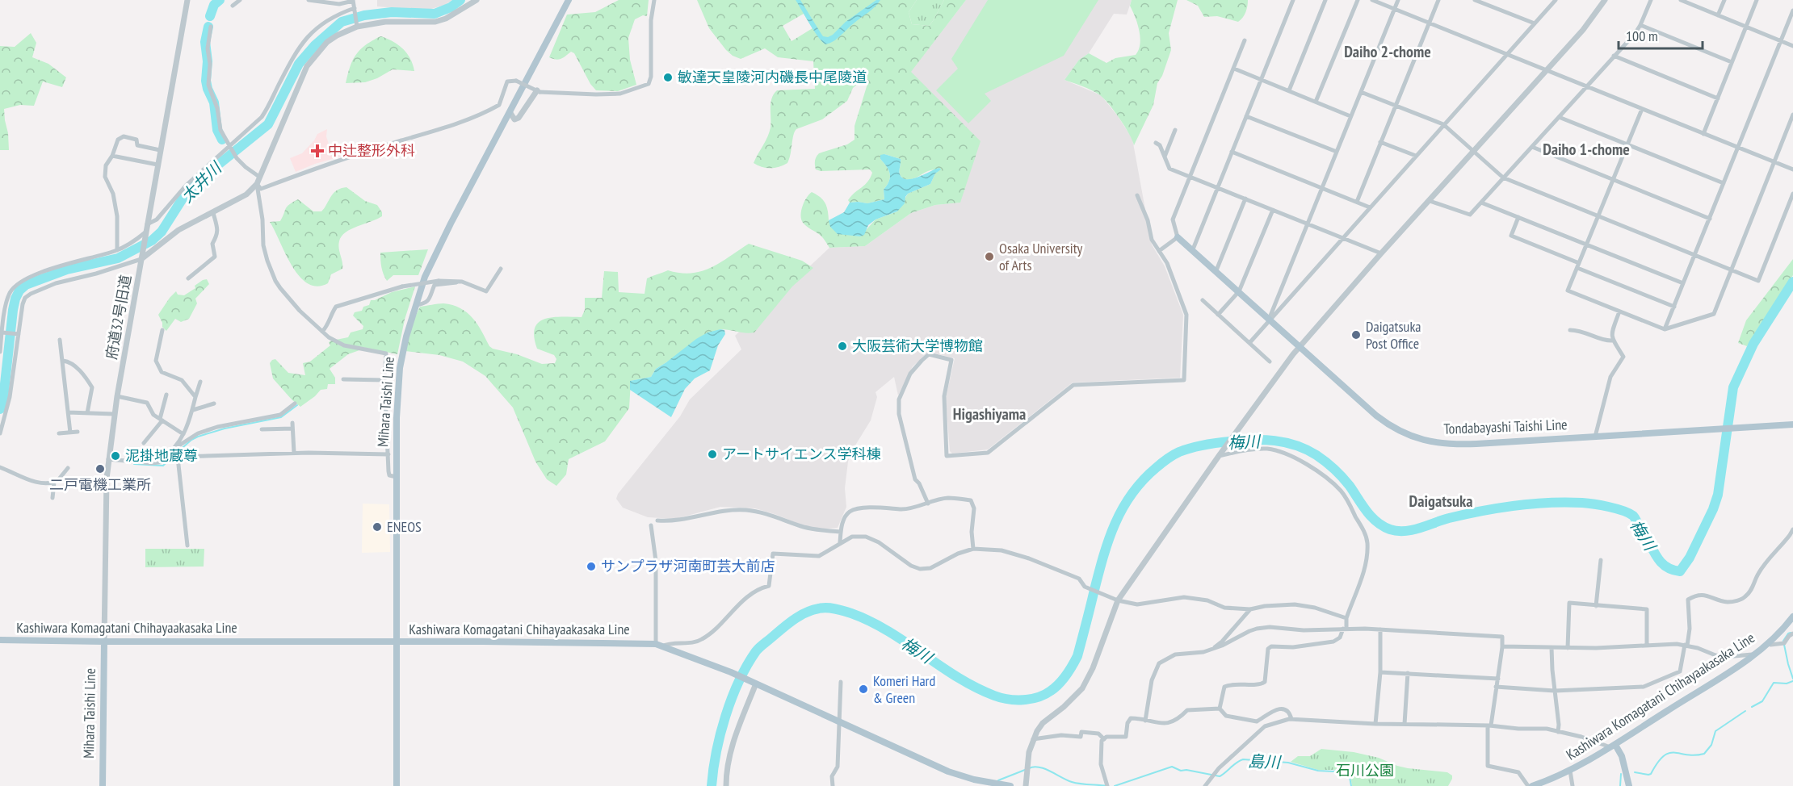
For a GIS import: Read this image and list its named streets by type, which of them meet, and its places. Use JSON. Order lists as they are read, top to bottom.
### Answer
{
  "streets": {
    "main road": ["Mihara Taishi Line", "Tondabayashi Taishi Line", "Kashiwara Komagatani Chihayaakasaka Line"],
    "street": ["府道32号旧道"]
  },
  "crossings": [
    ["府道32号旧道", "Mihara Taishi Line"],
    ["府道32号旧道", "Kashiwara Komagatani Chihayaakasaka Line"],
    ["Mihara Taishi Line", "Kashiwara Komagatani Chihayaakasaka Line"]
  ],
  "districts": [
    "Daiho 2-chome",
    "Daiho 1-chome",
    "Higashiyama",
    "Daigatsuka"
  ],
  "water": ["太井川", "梅川", "島川"],
  "parks": ["石川公園"],
  "places": {
    "other": [
      "敏達天皇陵河内磯長中尾陵道",
      "Osaka University of Arts",
      "Daigatsuka Post Office",
      "大阪芸術大学博物館",
      "アートサイエンス学科棟",
      "泥掛地蔵尊",
      "二戸電機工業所",
      "ENEOS",
      "サンプラザ河南町芸大前店",
      "Komeri Hard & Green"
    ],
    "health": ["中辻整形外科"]
  },
  "scale_bar": "100 m"
}
